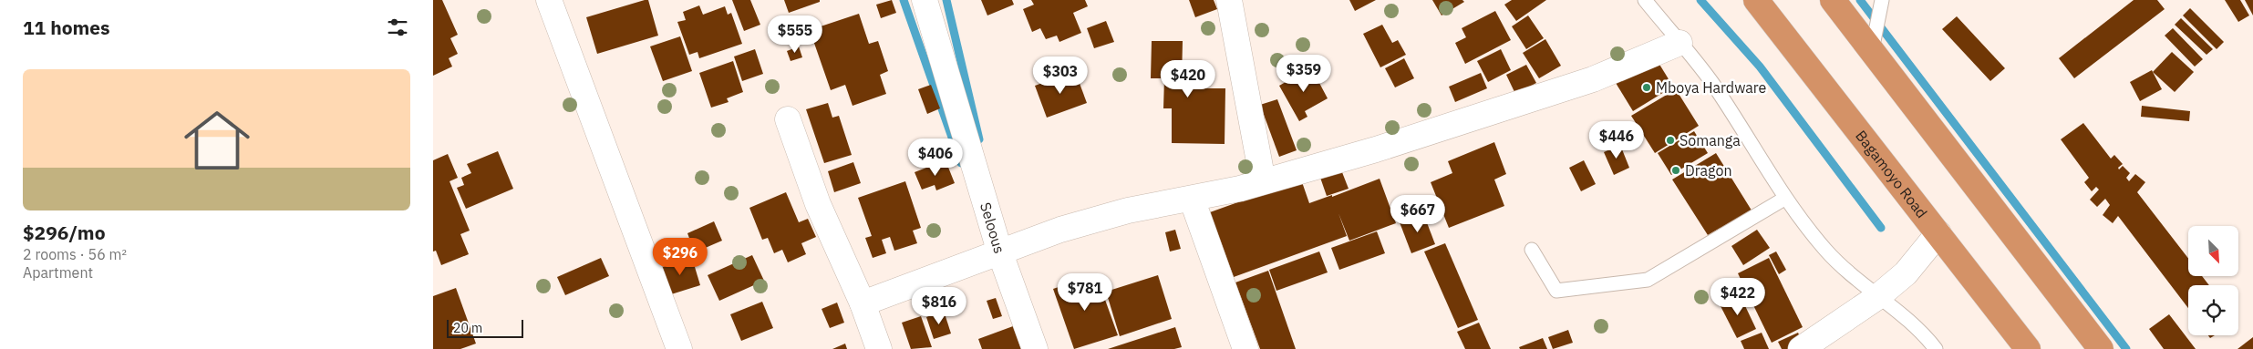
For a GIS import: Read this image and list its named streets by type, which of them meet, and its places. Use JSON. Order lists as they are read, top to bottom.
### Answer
{
  "streets": {
    "highway": ["Bagamoyo Road"],
    "street": ["Seloous"]
  },
  "places": ["Mboya Hardware", "Somanga", "Dragon"],
  "scale_bar": "20 m",
  "north": "bottom right",
  "page": {
    "heading": "11 homes",
    "price": [
      "$555",
      "$359",
      "$303",
      "$420",
      "$446",
      "$406",
      "$667",
      "$296",
      "$781",
      "$422",
      "$816"
    ],
    "list": [
      {
        "name": "$296/mo",
        "note": "2 rooms · 56 m² · Apartment"
      }
    ],
    "scale": "20 m"
  }
}
